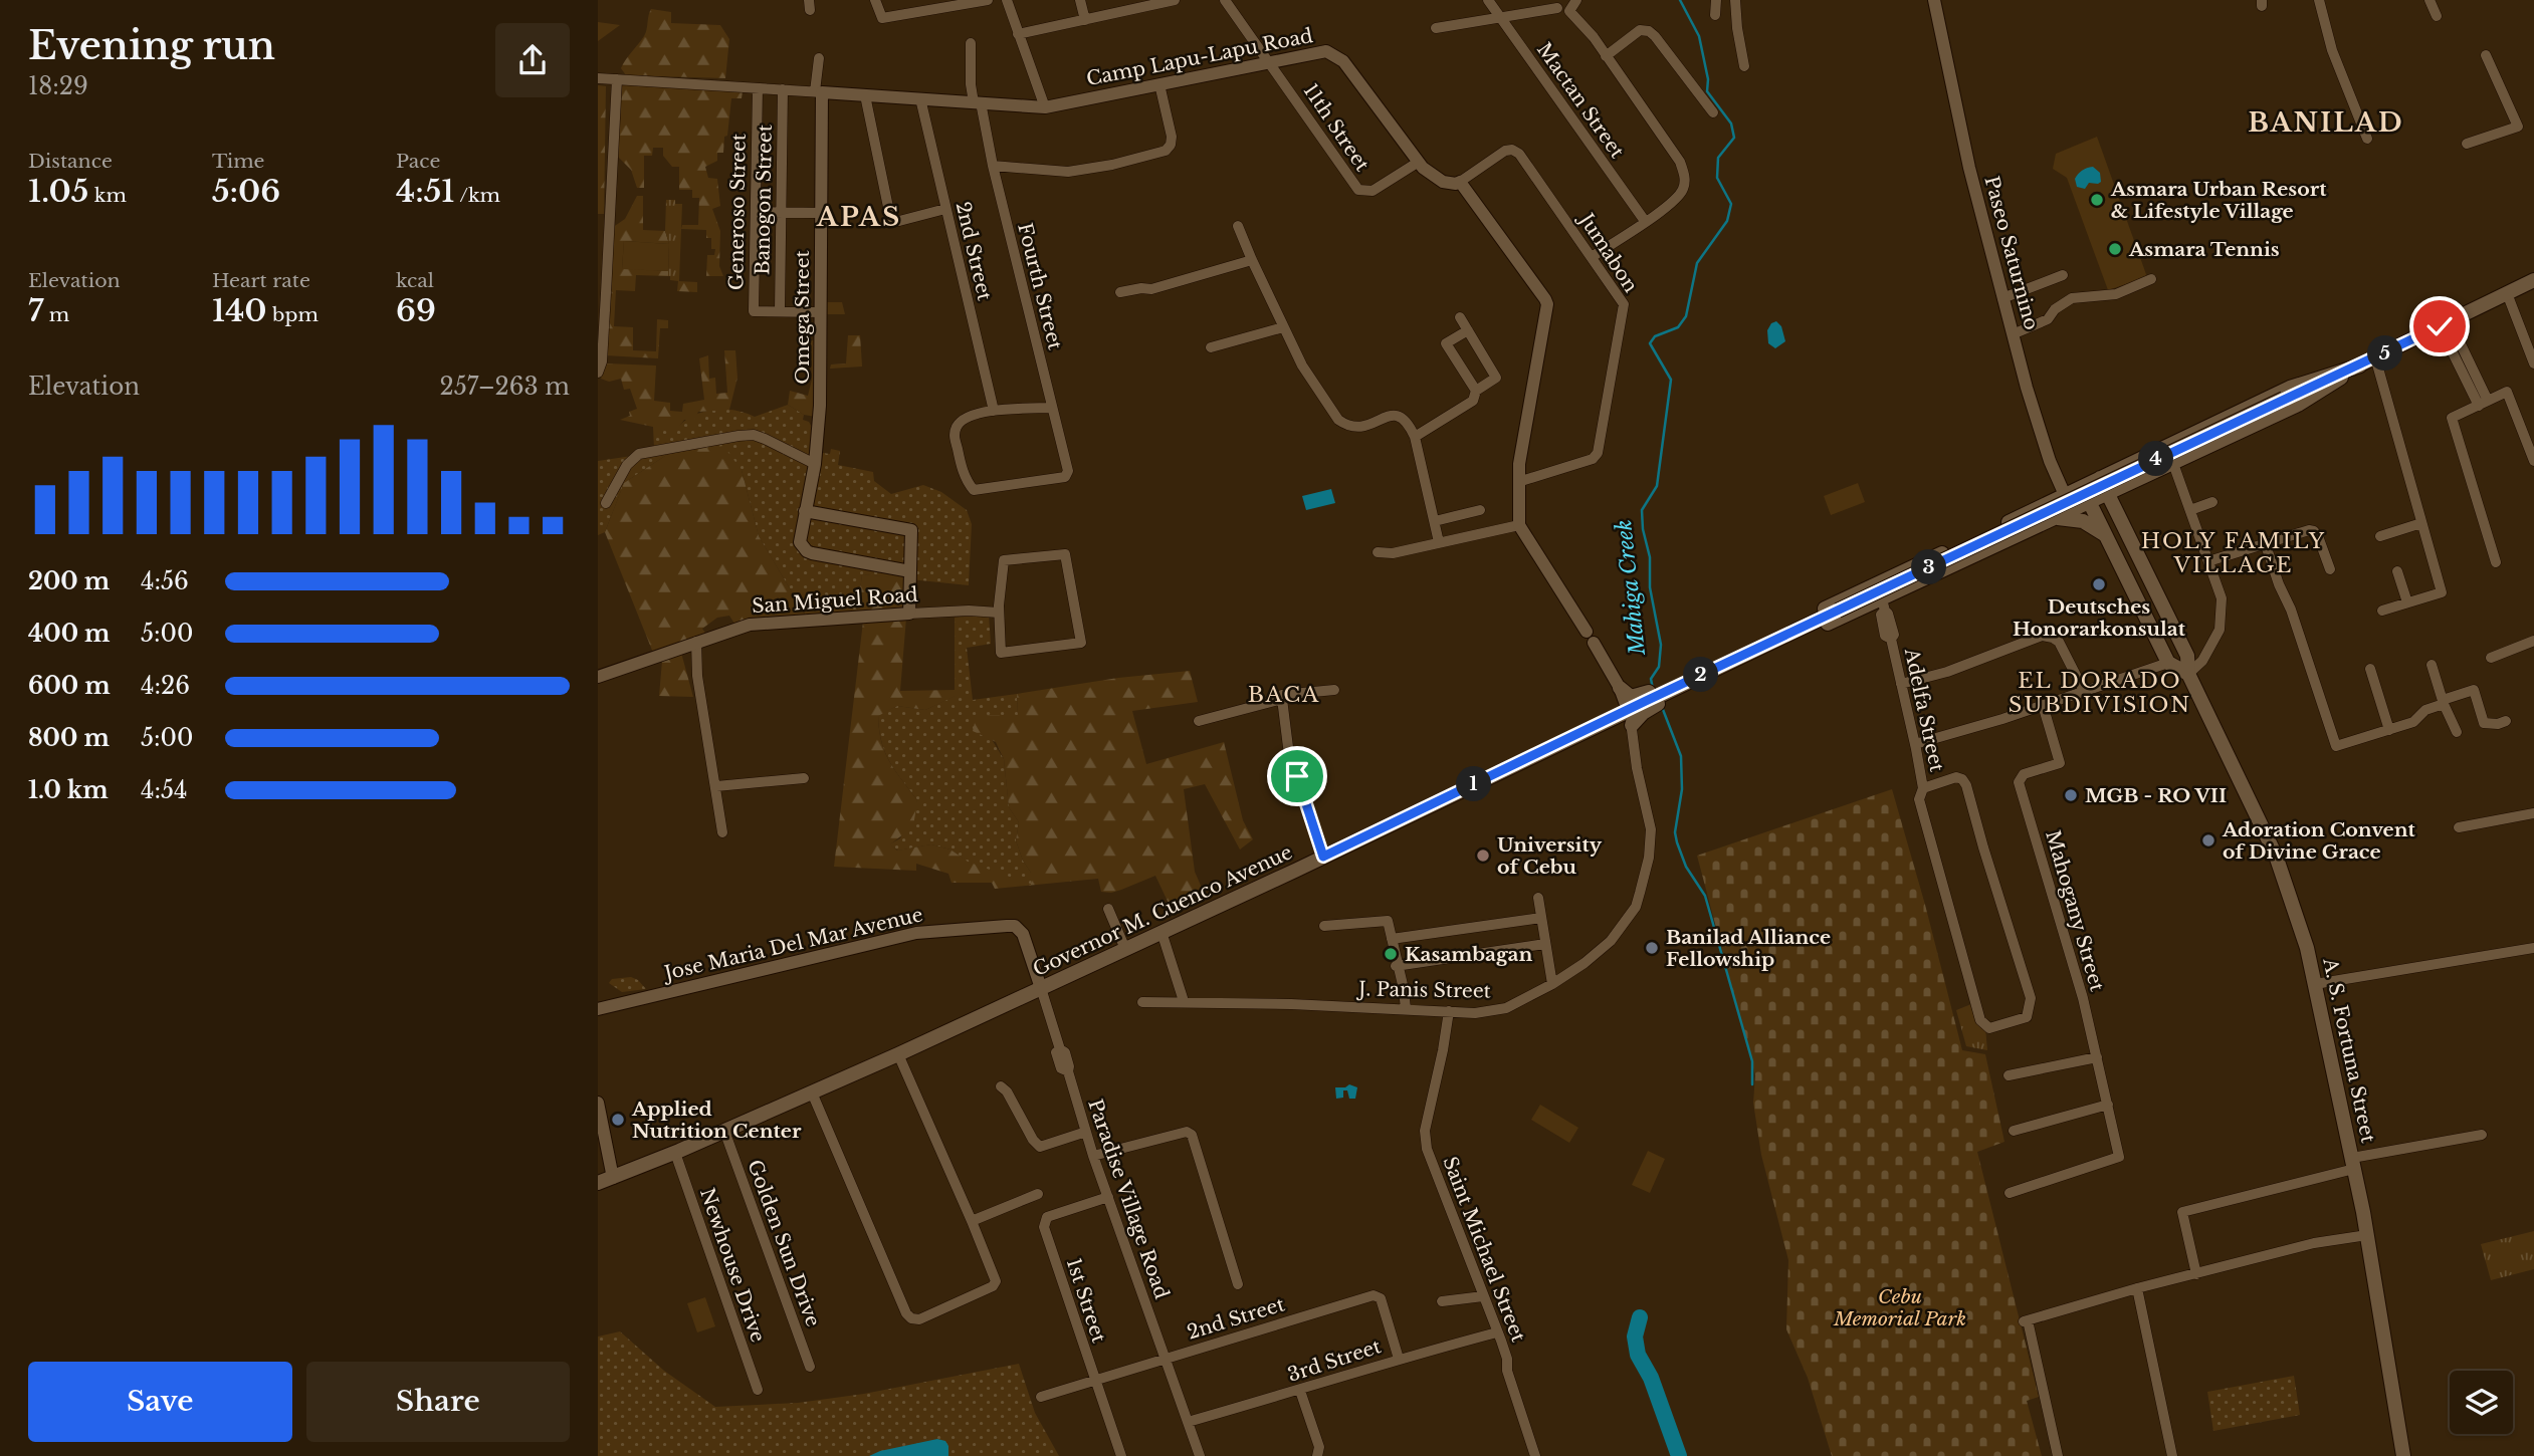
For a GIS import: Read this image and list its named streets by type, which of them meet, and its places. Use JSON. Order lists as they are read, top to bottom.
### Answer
{
  "streets": {
    "main road": ["Governor M. Cuenco Avenue", "A. S. Fortuna Street"],
    "street": [
      "Camp Lapu-Lapu Road",
      "Mactan Street",
      "11th Street",
      "Banogon Street",
      "Generoso Street",
      "2nd Street",
      "Jumabon",
      "Paseo Saturnino",
      "Fourth Street",
      "Omega Street",
      "San Miguel Road",
      "Adelfa Street",
      "Mahogany Street",
      "Jose Maria Del Mar Avenue",
      "J. Panis Street",
      "Paradise Village Road",
      "Golden Sun Drive",
      "Saint Michael Street",
      "Newhouse Drive",
      "1st Street",
      "3rd Street"
    ]
  },
  "crossings": [
    ["Camp Lapu-Lapu Road", "11th Street"],
    ["Camp Lapu-Lapu Road", "Banogon Street"],
    ["Camp Lapu-Lapu Road", "Generoso Street"],
    ["Camp Lapu-Lapu Road", "2nd Street"],
    ["Camp Lapu-Lapu Road", "Jumabon"],
    ["Camp Lapu-Lapu Road", "Fourth Street"],
    ["Camp Lapu-Lapu Road", "Omega Street"],
    ["Banogon Street", "Generoso Street"],
    ["Generoso Street", "Omega Street"],
    ["2nd Street", "Fourth Street"],
    ["2nd Street", "Paradise Village Road"],
    ["2nd Street", "1st Street"],
    ["2nd Street", "3rd Street"],
    ["Paseo Saturnino", "Governor M. Cuenco Avenue"],
    ["Adelfa Street", "Governor M. Cuenco Avenue"],
    ["Governor M. Cuenco Avenue", "Jose Maria Del Mar Avenue"],
    ["Governor M. Cuenco Avenue", "J. Panis Street"],
    ["Governor M. Cuenco Avenue", "A. S. Fortuna Street"],
    ["Governor M. Cuenco Avenue", "Paradise Village Road"],
    ["Governor M. Cuenco Avenue", "Golden Sun Drive"],
    ["Governor M. Cuenco Avenue", "Newhouse Drive"],
    ["Jose Maria Del Mar Avenue", "Paradise Village Road"],
    ["J. Panis Street", "Saint Michael Street"],
    ["Paradise Village Road", "1st Street"],
    ["Paradise Village Road", "3rd Street"]
  ],
  "districts": [
    "BANILAD",
    "APAS",
    "HOLY FAMILY VILLAGE",
    "EL DORADO SUBDIVISION",
    "BACA"
  ],
  "water": ["Mahiga Creek"],
  "parks": ["Cebu Memorial Park"],
  "places": [
    "Asmara Urban Resort & Lifestyle Village",
    "Asmara Tennis",
    "Deutsches Honorarkonsulat",
    "MGB - RO VII",
    "Adoration Convent of Divine Grace",
    "University of Cebu",
    "Banilad Alliance Fellowship",
    "Kasambagan",
    "Applied Nutrition Center"
  ],
  "page": {
    "heading": ["Evening run", "18:29"],
    "stats": [
      ["Distance", "1.05 km"],
      ["Time", "5:06"],
      ["Pace", "4:51 /km"],
      ["Elevation", "7 m"],
      ["Heart rate", "140 bpm"],
      ["kcal", "69"]
    ],
    "pins": [
      "5",
      "4",
      "3",
      "2",
      "1"
    ],
    "chart": ["Elevation", "257–263 m"],
    "list": [
      {
        "name": "200 m",
        "note": "4:56"
      },
      {
        "name": "400 m",
        "note": "5:00"
      },
      {
        "name": "600 m",
        "note": "4:26"
      },
      {
        "name": "800 m",
        "note": "5:00"
      },
      {
        "name": "1.0 km",
        "note": "4:54"
      }
    ],
    "buttons": ["Save", "Share"]
  }
}
